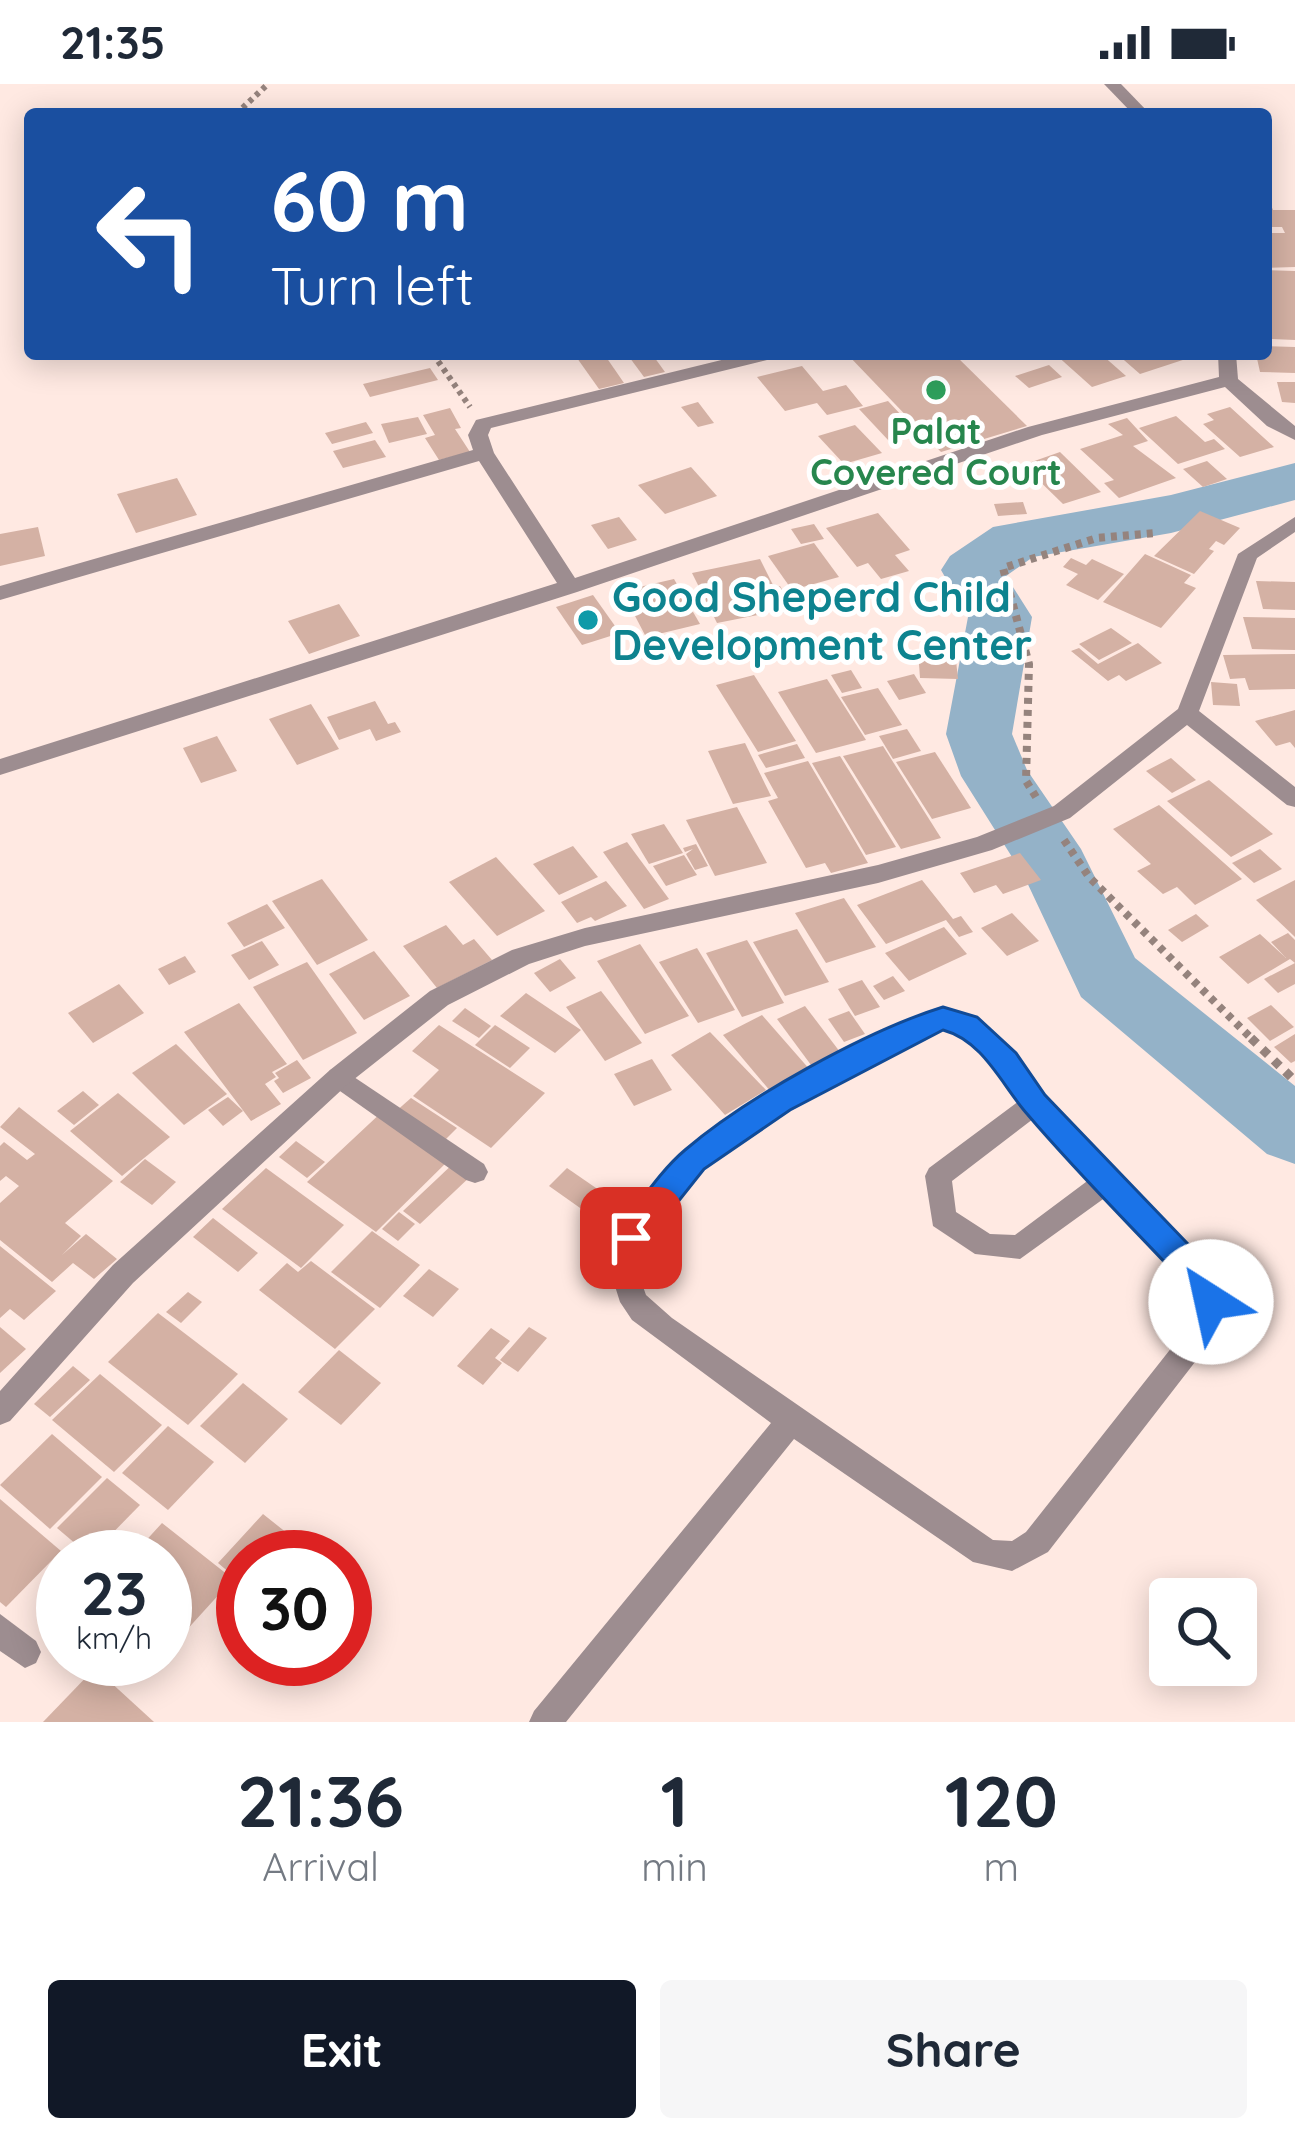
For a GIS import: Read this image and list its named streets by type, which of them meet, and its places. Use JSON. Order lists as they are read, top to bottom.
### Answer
{
  "places": ["Palat Covered Court", "Good Sheperd Child Development Center"],
  "page": {
    "status": "21:35",
    "turn": ["60 m", "Turn left"],
    "speed": "23 km/h",
    "limit": "30",
    "eta": [
      "21:36",
      "Arrival",
      "1",
      "min",
      "120",
      "m"
    ],
    "buttons": ["Exit", "Share"]
  }
}
